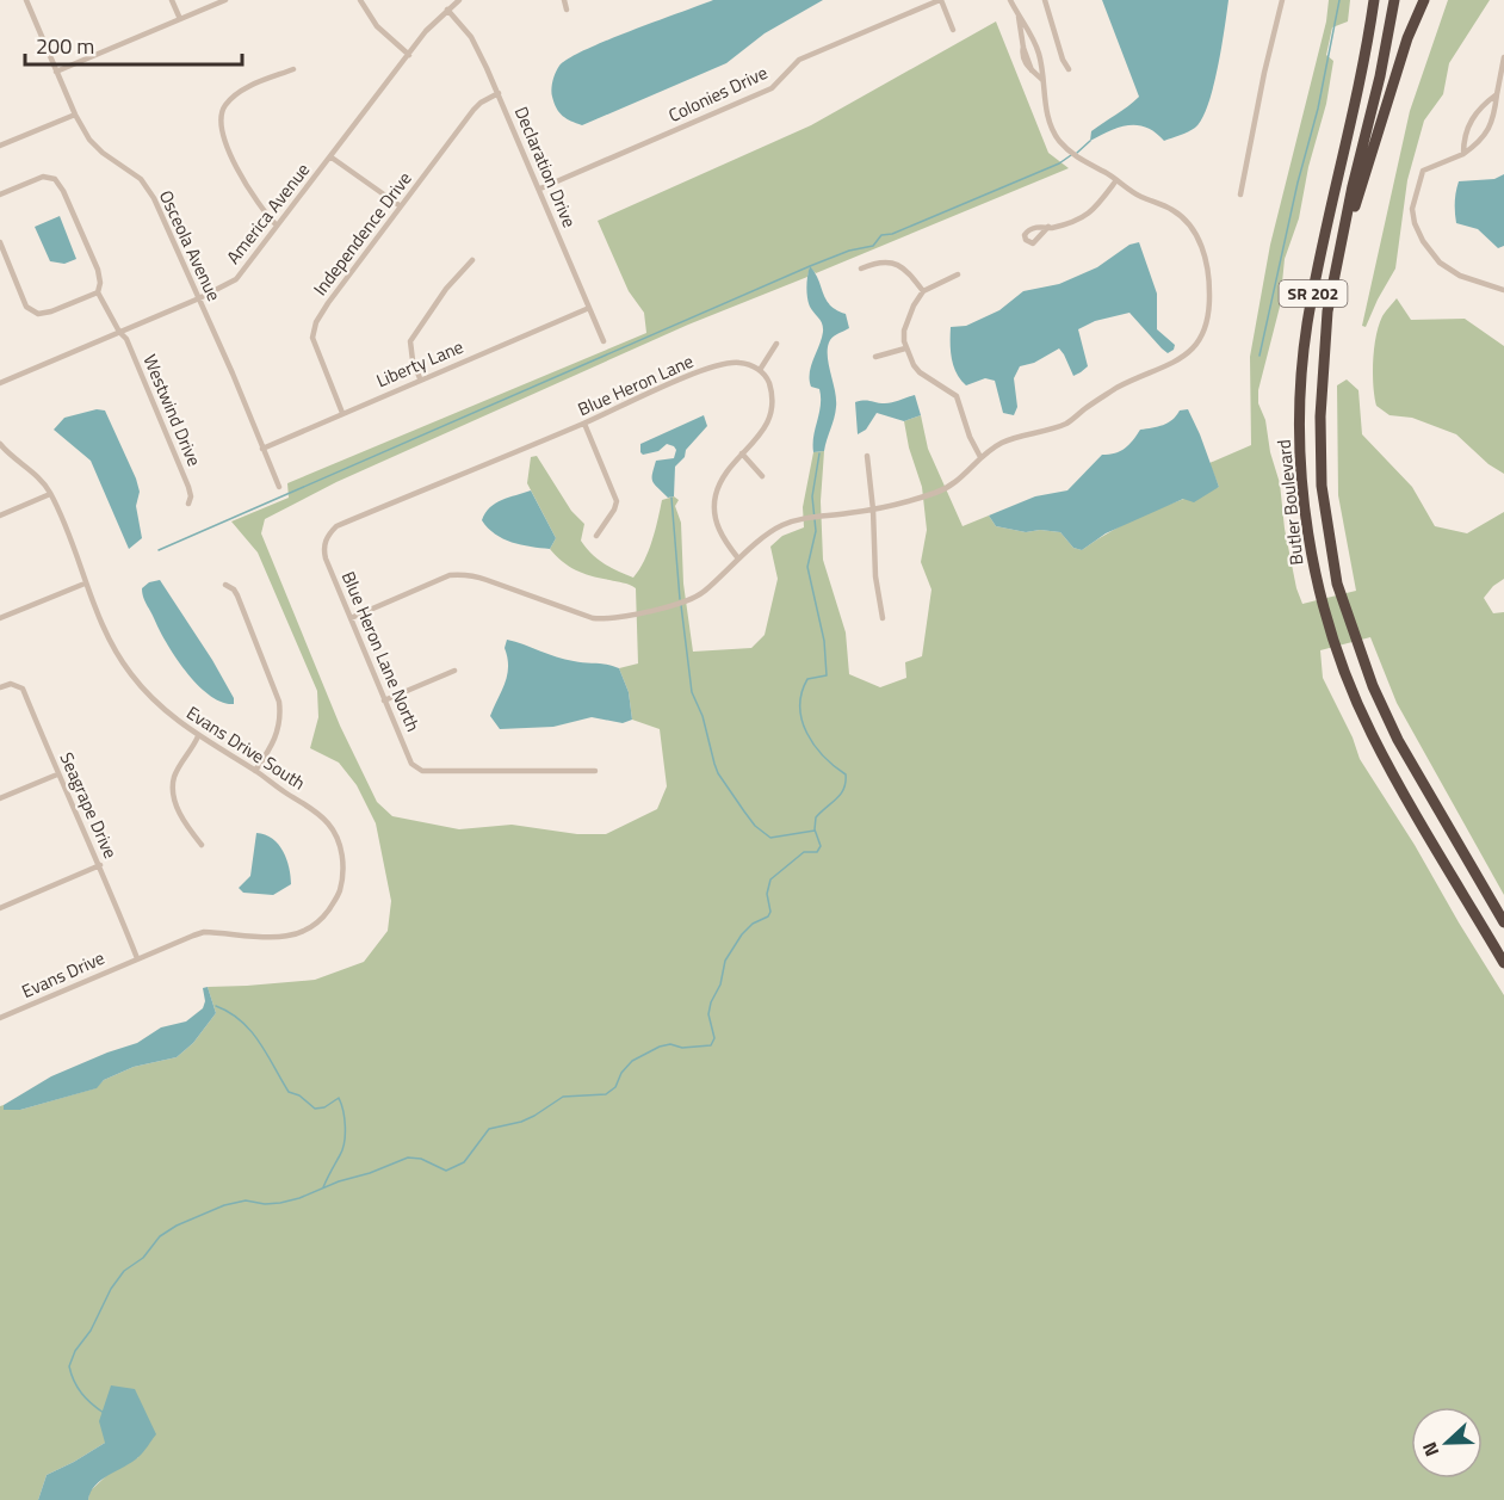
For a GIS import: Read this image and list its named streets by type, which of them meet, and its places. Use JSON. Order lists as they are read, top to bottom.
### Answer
{
  "streets": {
    "highway": ["SR 202", "Butler Boulevard"],
    "street": [
      "Colonies Drive",
      "Declaration Drive",
      "America Avenue",
      "Independence Drive",
      "Osceola Avenue",
      "Liberty Lane",
      "Blue Heron Lane",
      "Westwind Drive",
      "Blue Heron Lane North",
      "Evans Drive South",
      "Seagrape Drive",
      "Evans Drive"
    ]
  },
  "crossings": [
    ["Colonies Drive", "Declaration Drive"],
    ["Declaration Drive", "America Avenue"],
    ["Declaration Drive", "Independence Drive"],
    ["Declaration Drive", "Liberty Lane"],
    ["America Avenue", "Osceola Avenue"],
    ["America Avenue", "Westwind Drive"],
    ["Independence Drive", "Liberty Lane"],
    ["Osceola Avenue", "Liberty Lane"],
    ["Blue Heron Lane", "Blue Heron Lane North"],
    ["Evans Drive South", "Seagrape Drive"],
    ["Evans Drive South", "Evans Drive"],
    ["Seagrape Drive", "Evans Drive"]
  ],
  "scale_bar": "200 m",
  "north": "left"
}
